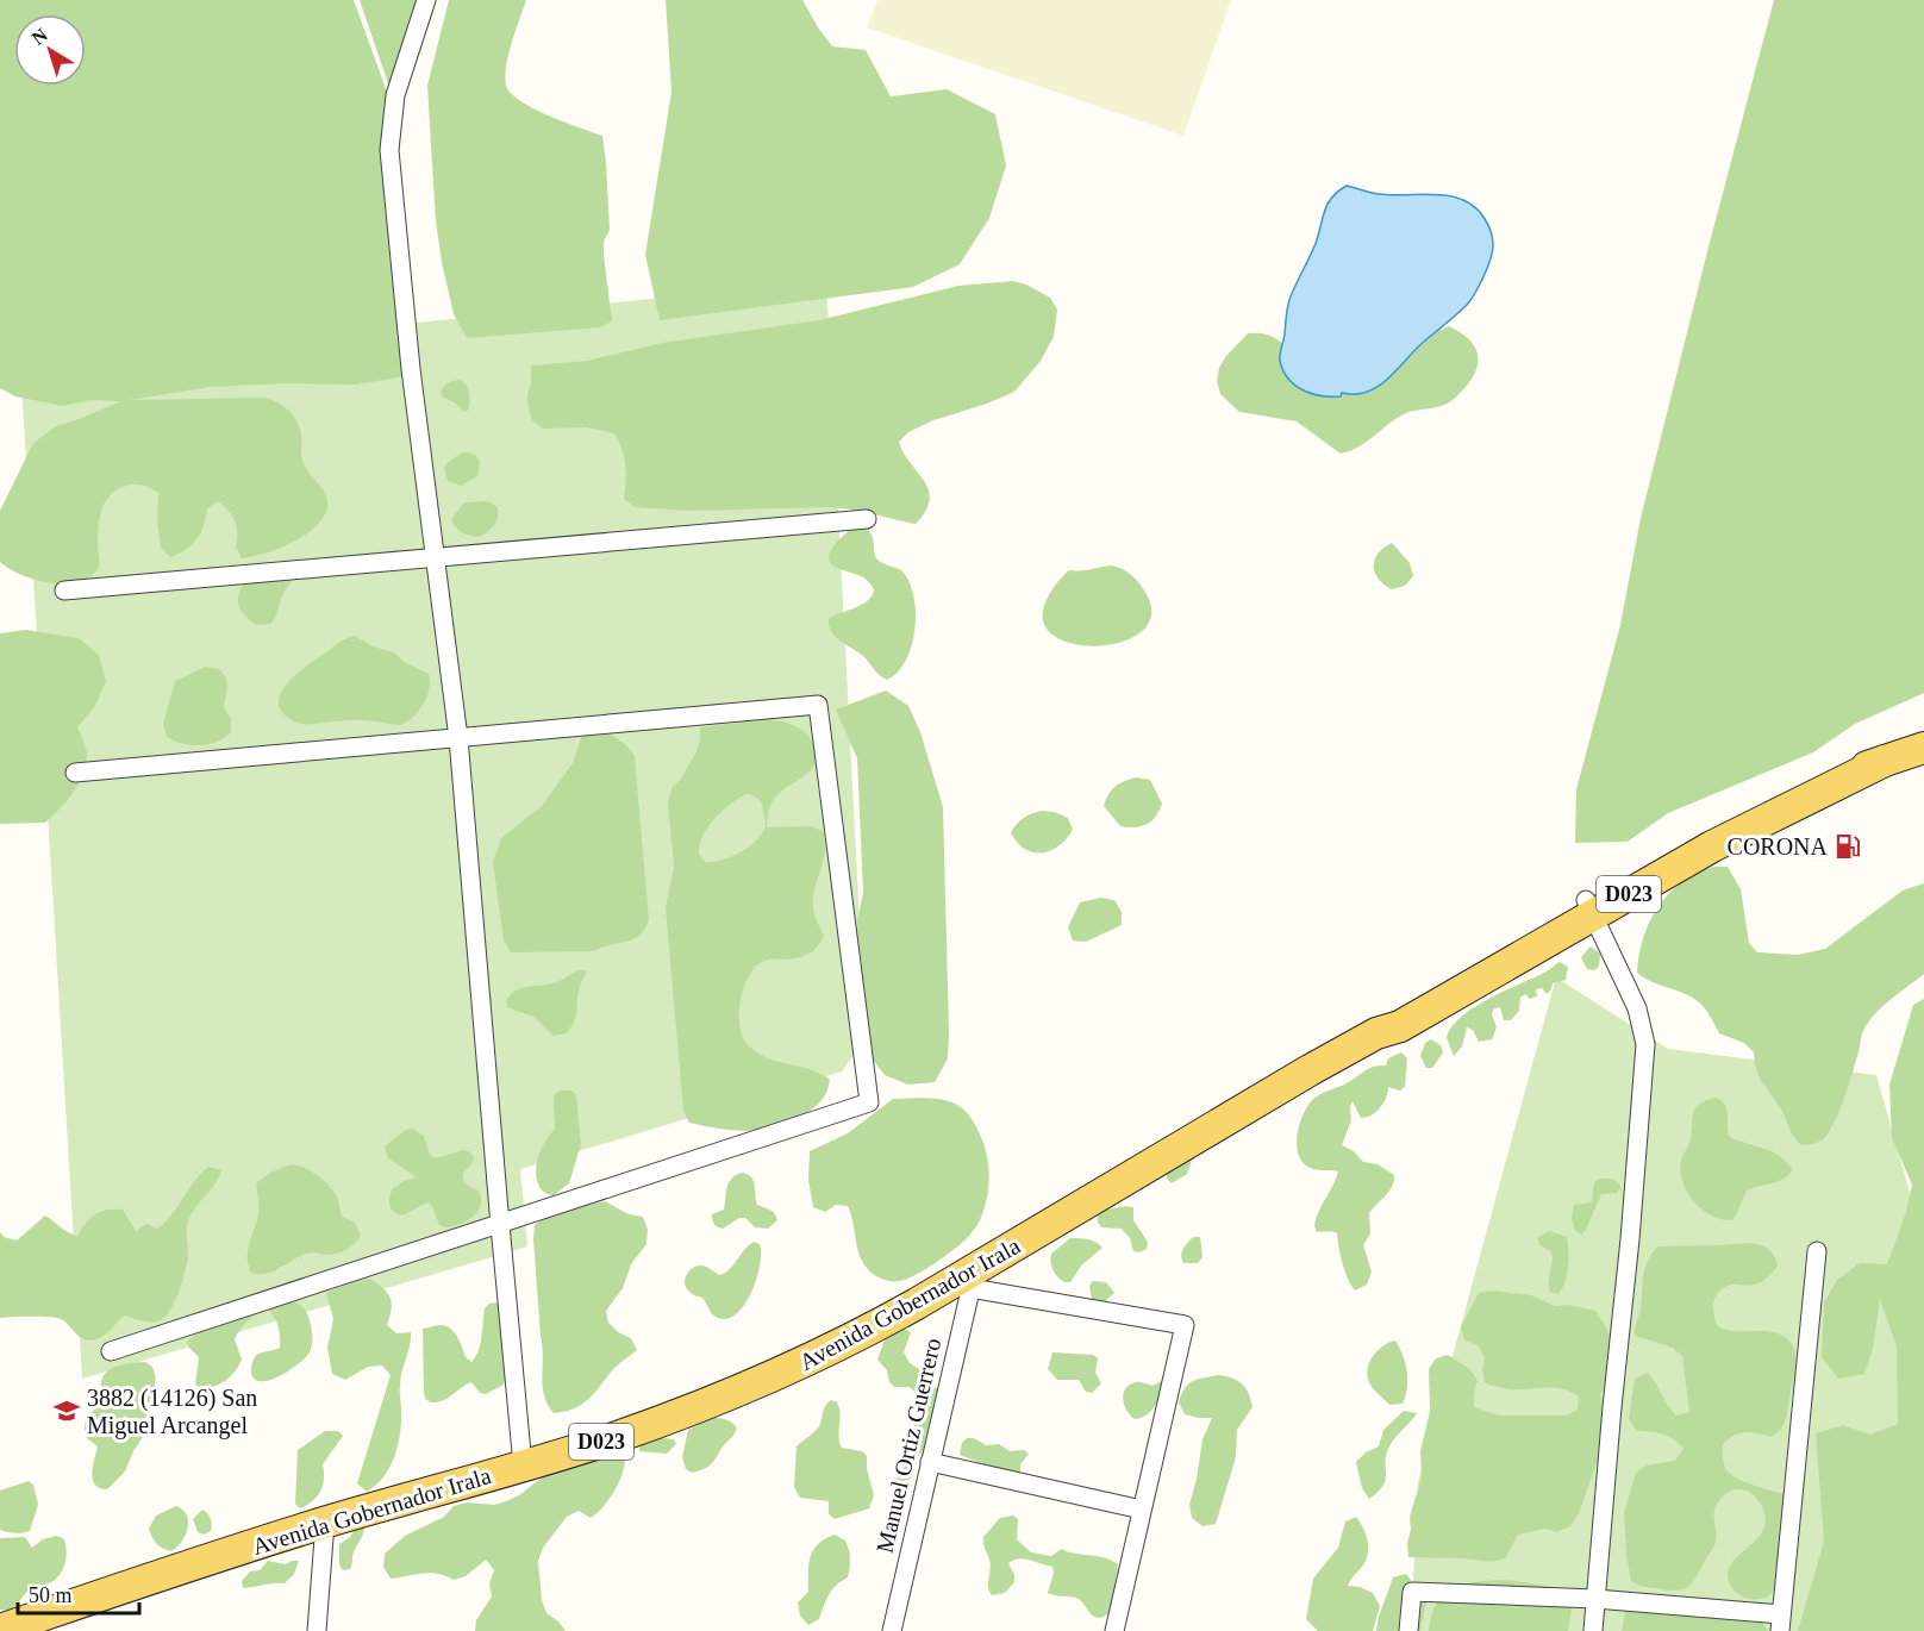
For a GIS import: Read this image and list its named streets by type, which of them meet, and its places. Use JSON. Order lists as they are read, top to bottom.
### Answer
{
  "streets": {
    "main road": ["D023", "Avenida Gobernador Irala"],
    "street": ["Manuel Ortiz Guerrero"]
  },
  "crossings": [
    ["Avenida Gobernador Irala", "Manuel Ortiz Guerrero"]
  ],
  "places": {
    "fuel station": ["CORONA"],
    "school or university": ["3882 (14126) San Miguel Arcangel"]
  },
  "scale_bar": "50 m",
  "north": "top left"
}
